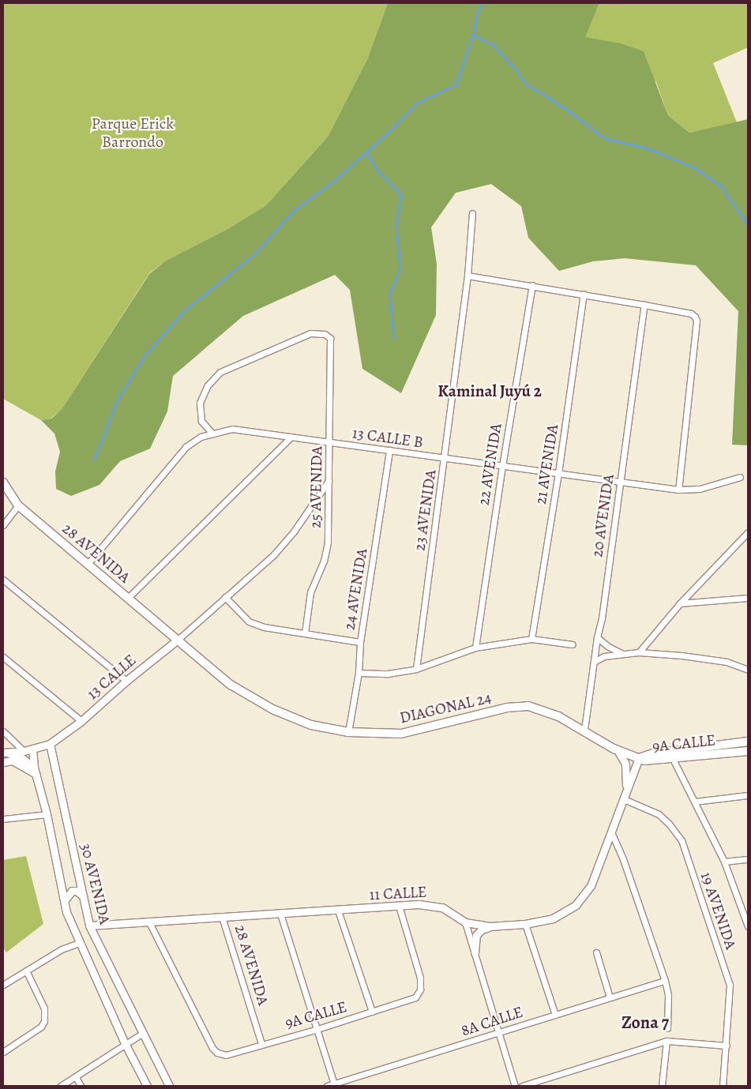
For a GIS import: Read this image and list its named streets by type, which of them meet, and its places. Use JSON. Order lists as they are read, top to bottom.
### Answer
{
  "streets": {
    "main road": ["28 AVENIDA", "DIAGONAL 24", "9A CALLE"],
    "street": [
      "13 CALLE B",
      "22 AVENIDA",
      "21 AVENIDA",
      "25 AVENIDA",
      "23 AVENIDA",
      "20 AVENIDA",
      "24 AVENIDA",
      "13 CALLE",
      "30 AVENIDA",
      "11 CALLE",
      "19 AVENIDA",
      "8A CALLE"
    ]
  },
  "crossings": [
    ["13 CALLE B", "22 AVENIDA"],
    ["13 CALLE B", "21 AVENIDA"],
    ["13 CALLE B", "25 AVENIDA"],
    ["13 CALLE B", "23 AVENIDA"],
    ["13 CALLE B", "20 AVENIDA"],
    ["13 CALLE B", "28 AVENIDA"],
    ["13 CALLE B", "24 AVENIDA"],
    ["25 AVENIDA", "13 CALLE"],
    ["20 AVENIDA", "DIAGONAL 24"],
    ["28 AVENIDA", "13 CALLE"],
    ["28 AVENIDA", "DIAGONAL 24"],
    ["28 AVENIDA", "9A CALLE"],
    ["28 AVENIDA", "11 CALLE"],
    ["24 AVENIDA", "DIAGONAL 24"],
    ["13 CALLE", "DIAGONAL 24"],
    ["13 CALLE", "30 AVENIDA"],
    ["DIAGONAL 24", "9A CALLE"],
    ["DIAGONAL 24", "11 CALLE"],
    ["9A CALLE", "11 CALLE"],
    ["30 AVENIDA", "11 CALLE"],
    ["11 CALLE", "19 AVENIDA"]
  ],
  "districts": ["Kaminal Juyú 2", "Zona 7"],
  "parks": ["Parque Erick Barrondo"]
}
